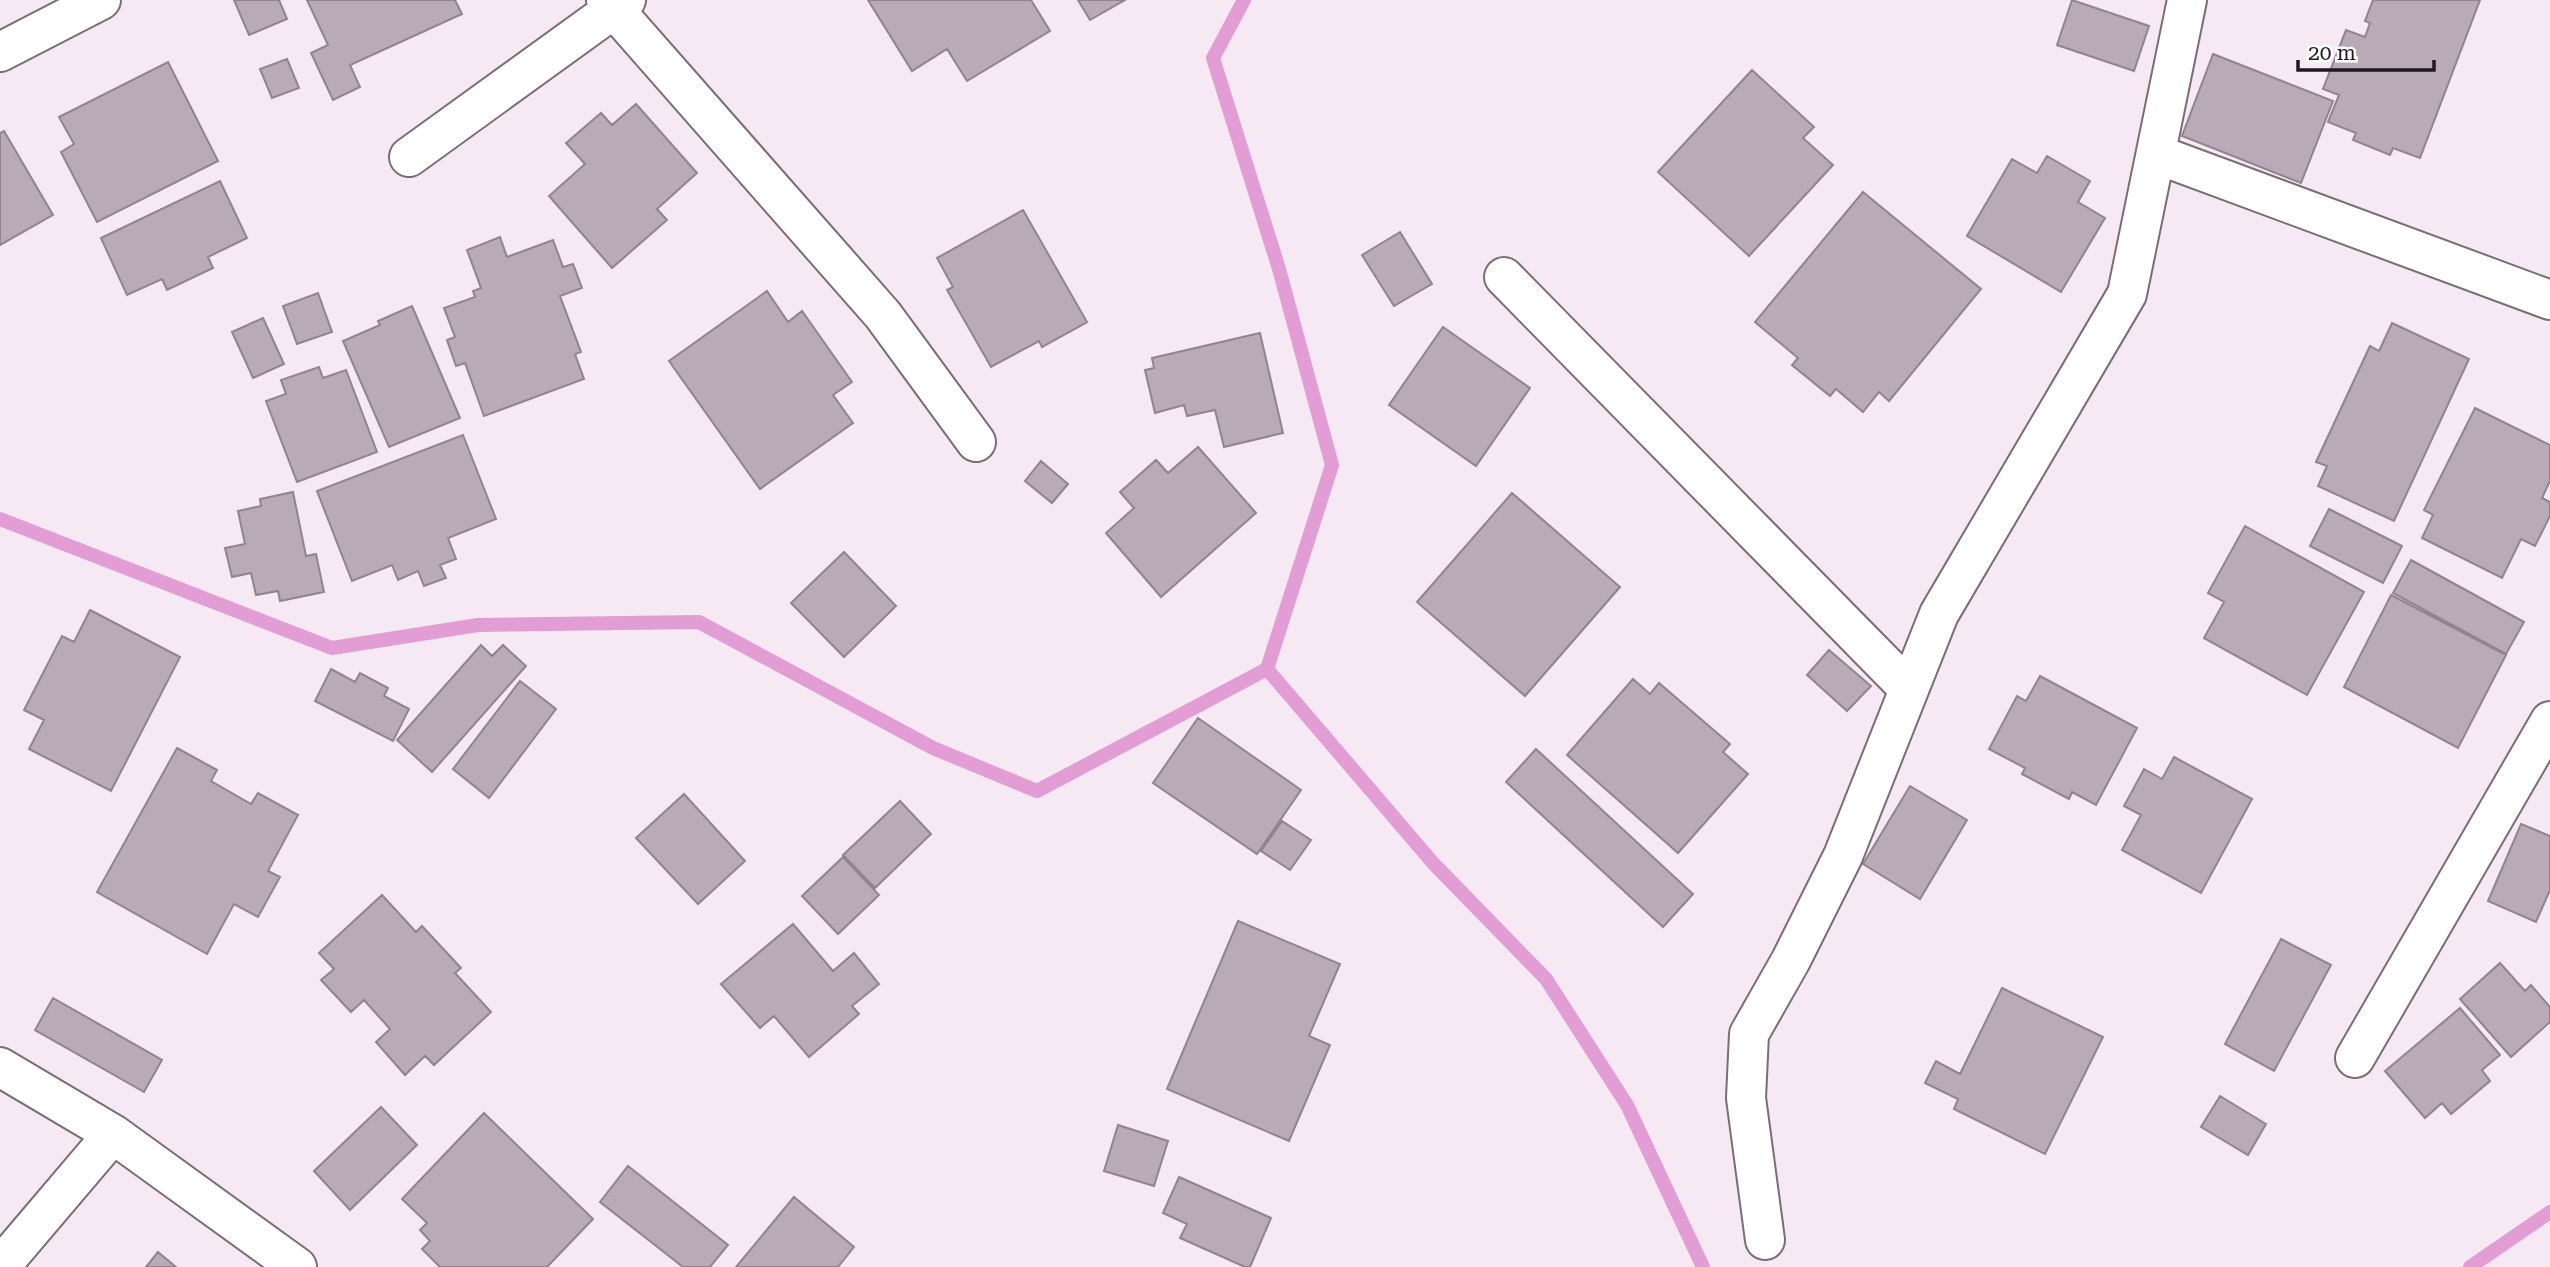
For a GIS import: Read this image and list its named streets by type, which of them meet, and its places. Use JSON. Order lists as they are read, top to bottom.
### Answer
{
  "scale_bar": "20 m"
}
